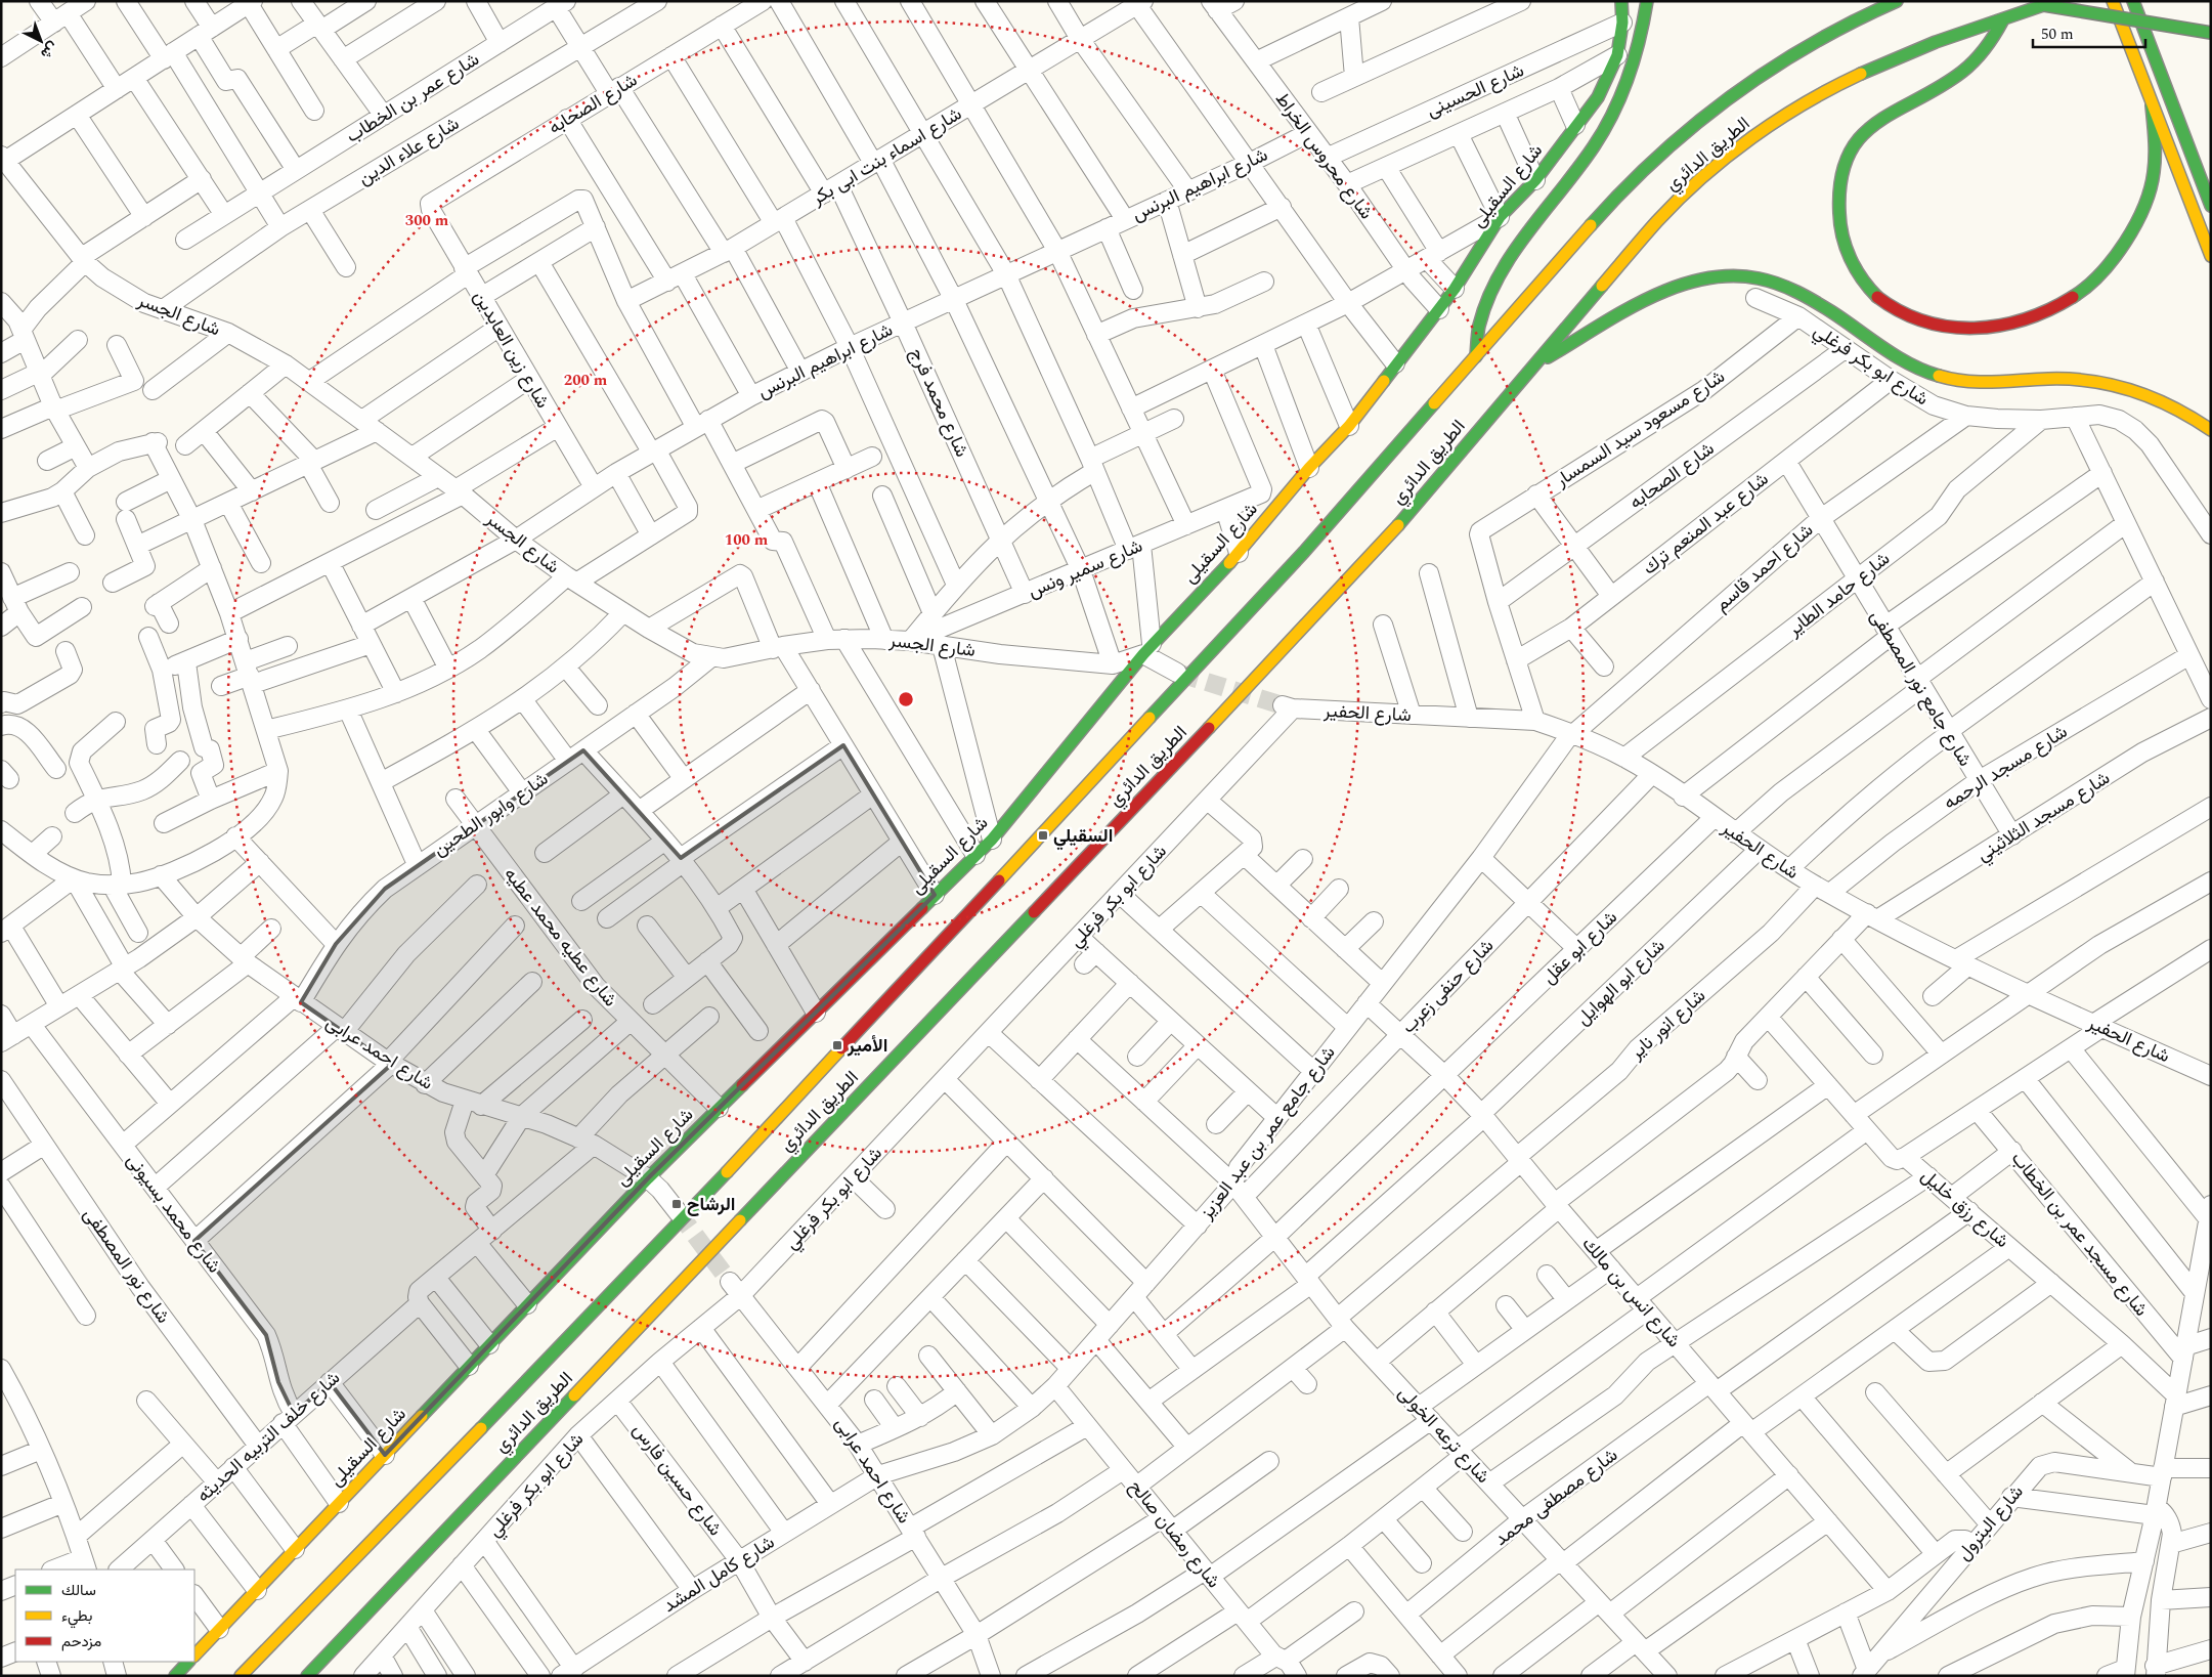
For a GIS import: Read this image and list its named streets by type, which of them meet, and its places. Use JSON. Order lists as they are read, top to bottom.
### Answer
{
  "streets": {
    "main road": ["الطريق الدائري", "شارع السقيلى"],
    "street": [
      "شارع الحسينى",
      "شارع عمر بن الخطاب",
      "شارع الصحابه",
      "شارع علاء الدين",
      "شارع اسماء بنت ابى بكر",
      "شارع محروس الخراط",
      "شارع ابراهيم البرنس",
      "شارع الجسر",
      "شارع زين العابدين",
      "شارع ابو بكر فرغلي",
      "شارع محمد فرج",
      "شارع مسعود سيد السمسار",
      "شارع عبد المنعم ترك",
      "شارع احمد قاسم",
      "شارع سمير ونس",
      "شارع حامد الطاير",
      "شارع جامع نور المصطفى",
      "شارع الحفير",
      "شارع مسجد الرحمه",
      "شارع وابور الطحين",
      "شارع مسجد الثلاثيني",
      "شارع عطيه محمد عطيه",
      "شارع ابو عقل",
      "شارع ابو الهوايل",
      "شارع حنفى زعرب",
      "شارع انور ناير",
      "شارع احمد عرابى",
      "شارع جامع عمر بن عبد العزيز",
      "شارع رزق خليل",
      "شارع محمد بسيونى",
      "شارع مسجد عمر بن الخطاب",
      "شارع نور المصطفى",
      "شارع انس بن مالك",
      "شارع ترعه الخولى",
      "شارع خلف التربيه الحديثه",
      "شارع حسين فارس",
      "شارع مصطفى محمد",
      "شارع البترول",
      "شارع رمضان صالح",
      "شارع كامل المشد"
    ]
  },
  "crossings": [
    ["شارع الحسينى", "شارع محروس الخراط"],
    ["شارع الحسينى", "شارع السقيلى"],
    ["شارع الصحابه", "شارع زين العابدين"],
    ["شارع الصحابه", "شارع ابو بكر فرغلي"],
    ["شارع الصحابه", "شارع محمد فرج"],
    ["شارع الصحابه", "شارع مسعود سيد السمسار"],
    ["شارع علاء الدين", "شارع الجسر"],
    ["شارع اسماء بنت ابى بكر", "شارع محمد فرج"],
    ["شارع محروس الخراط", "شارع ابراهيم البرنس"],
    ["شارع محروس الخراط", "شارع السقيلى"],
    ["شارع ابراهيم البرنس", "شارع الجسر"],
    ["شارع ابراهيم البرنس", "شارع زين العابدين"],
    ["شارع ابراهيم البرنس", "شارع محمد فرج"],
    ["شارع السقيلى", "شارع الجسر"],
    ["شارع السقيلى", "شارع عطيه محمد عطيه"],
    ["شارع السقيلى", "شارع احمد عرابى"],
    ["شارع السقيلى", "شارع محمد بسيونى"],
    ["شارع الجسر", "شارع سمير ونس"],
    ["شارع الجسر", "شارع وابور الطحين"],
    ["شارع ابو بكر فرغلي", "شارع مسعود سيد السمسار"],
    ["شارع ابو بكر فرغلي", "شارع عبد المنعم ترك"],
    ["شارع ابو بكر فرغلي", "شارع احمد قاسم"],
    ["شارع ابو بكر فرغلي", "شارع حامد الطاير"],
    ["شارع ابو بكر فرغلي", "شارع الحفير"],
    ["شارع ابو بكر فرغلي", "شارع احمد عرابى"],
    ["شارع ابو بكر فرغلي", "شارع حسين فارس"],
    ["شارع محمد فرج", "شارع سمير ونس"],
    ["شارع عبد المنعم ترك", "شارع جامع نور المصطفى"],
    ["شارع احمد قاسم", "شارع جامع نور المصطفى"],
    ["شارع احمد قاسم", "شارع الحفير"],
    ["شارع احمد قاسم", "شارع جامع عمر بن عبد العزيز"],
    ["شارع حامد الطاير", "شارع جامع نور المصطفى"],
    ["شارع حامد الطاير", "شارع الحفير"],
    ["شارع جامع نور المصطفى", "شارع مسجد الرحمه"],
    ["شارع جامع نور المصطفى", "شارع مسجد الثلاثيني"],
    ["شارع الحفير", "شارع مسجد الرحمه"],
    ["شارع الحفير", "شارع مسجد الثلاثيني"],
    ["شارع الحفير", "شارع ابو عقل"],
    ["شارع الحفير", "شارع ابو الهوايل"],
    ["شارع الحفير", "شارع حنفى زعرب"],
    ["شارع الحفير", "شارع انور ناير"],
    ["شارع الحفير", "شارع جامع عمر بن عبد العزيز"],
    ["شارع مسجد الرحمه", "شارع انور ناير"],
    ["شارع وابور الطحين", "شارع عطيه محمد عطيه"],
    ["شارع وابور الطحين", "شارع احمد عرابى"],
    ["شارع وابور الطحين", "شارع محمد بسيونى"],
    ["شارع مسجد الثلاثيني", "شارع رزق خليل"],
    ["شارع مسجد الثلاثيني", "شارع انس بن مالك"],
    ["شارع مسجد الثلاثيني", "شارع ترعه الخولى"],
    ["شارع ابو عقل", "شارع انس بن مالك"],
    ["شارع ابو عقل", "شارع ترعه الخولى"],
    ["شارع ابو الهوايل", "شارع انس بن مالك"],
    ["شارع ابو الهوايل", "شارع ترعه الخولى"],
    ["شارع حنفى زعرب", "شارع جامع عمر بن عبد العزيز"],
    ["شارع حنفى زعرب", "شارع انس بن مالك"],
    ["شارع حنفى زعرب", "شارع ترعه الخولى"],
    ["شارع انور ناير", "شارع انس بن مالك"],
    ["شارع انور ناير", "شارع ترعه الخولى"],
    ["شارع انور ناير", "شارع رمضان صالح"],
    ["شارع احمد عرابى", "شارع جامع عمر بن عبد العزيز"],
    ["شارع احمد عرابى", "شارع كامل المشد"],
    ["شارع جامع عمر بن عبد العزيز", "شارع انس بن مالك"],
    ["شارع جامع عمر بن عبد العزيز", "شارع ترعه الخولى"],
    ["شارع جامع عمر بن عبد العزيز", "شارع رمضان صالح"],
    ["شارع جامع عمر بن عبد العزيز", "شارع كامل المشد"],
    ["شارع رزق خليل", "شارع مصطفى محمد"],
    ["شارع محمد بسيونى", "شارع خلف التربيه الحديثه"],
    ["شارع نور المصطفى", "شارع خلف التربيه الحديثه"],
    ["شارع انس بن مالك", "شارع مصطفى محمد"],
    ["شارع ترعه الخولى", "شارع مصطفى محمد"],
    ["شارع حسين فارس", "شارع كامل المشد"]
  ],
  "places": {
    "transit": ["السقيلي", "الأمير", "الرشاح"]
  },
  "legend": ["سالك", "بطيء", "مزدحم"],
  "scale_bar": "50 m",
  "north": "bottom right",
  "rings": ["300 m", "200 m", "100 m"]
}
